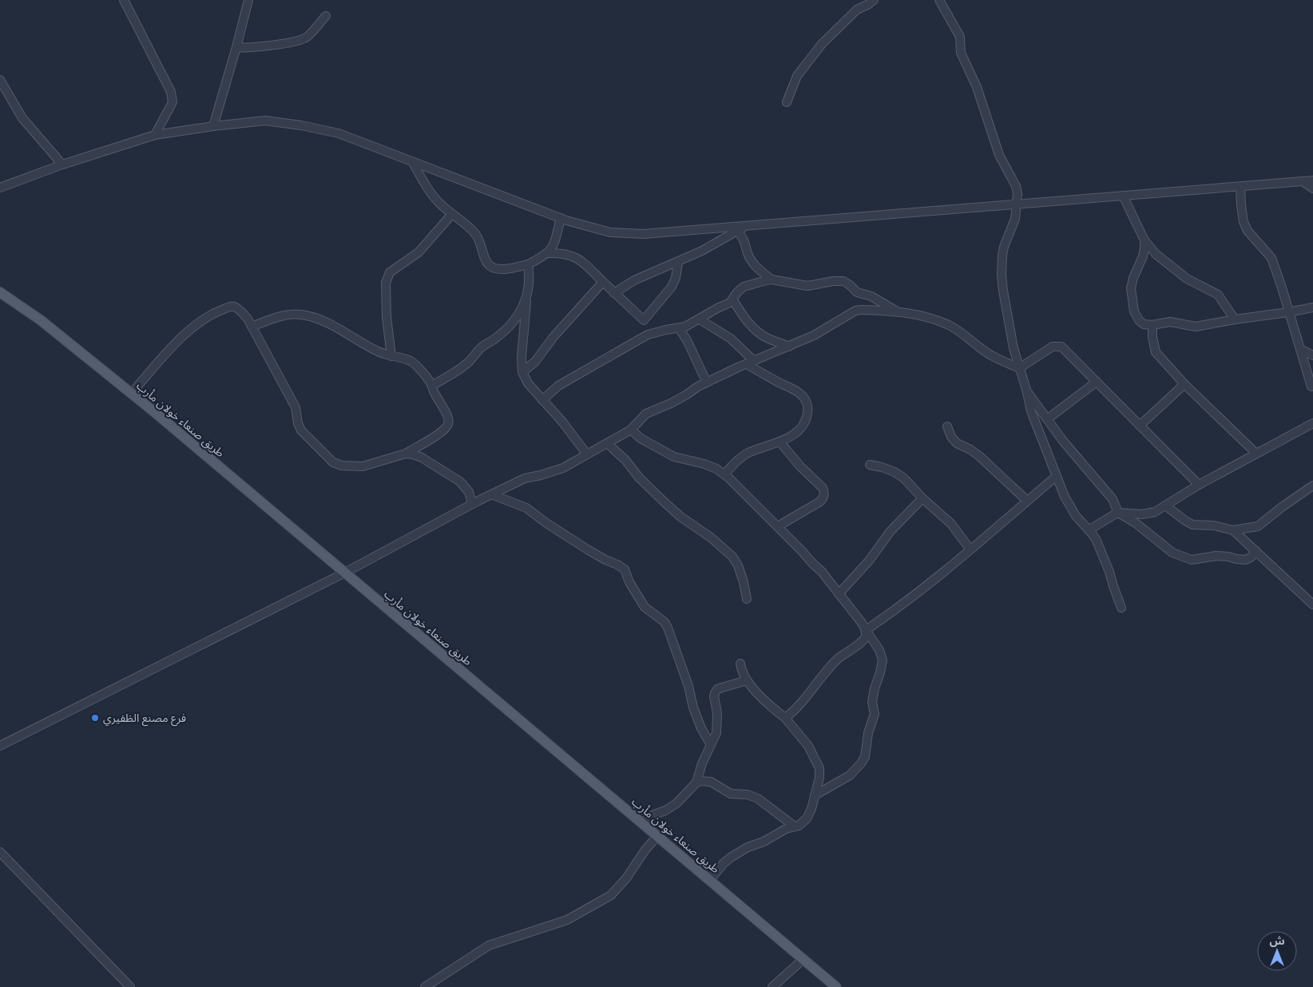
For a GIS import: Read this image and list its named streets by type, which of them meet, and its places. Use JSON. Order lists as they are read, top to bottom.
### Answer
{
  "streets": {
    "main road": ["طريق صنعاء خولان مأرب"]
  },
  "places": ["فرع مصنع الظفيري"],
  "north": "top"
}
